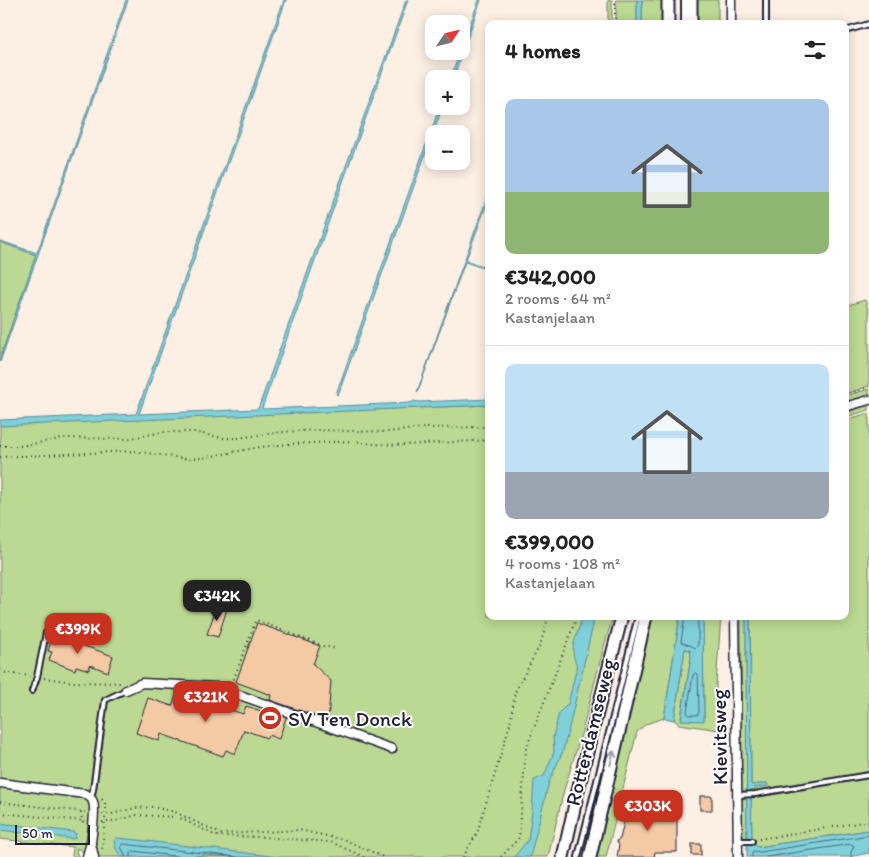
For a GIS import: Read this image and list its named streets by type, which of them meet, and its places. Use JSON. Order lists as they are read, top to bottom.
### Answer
{
  "streets": {
    "main road": ["Rotterdamseweg"],
    "street": ["Kievitsweg"]
  },
  "places": {
    "sports": ["SV Ten Donck"]
  },
  "scale_bar": "50 m",
  "north": "top right",
  "page": {
    "map_buttons": ["+", "−"],
    "heading": "4 homes",
    "list": [
      {
        "name": "€342,000",
        "note": "2 rooms · 64 m² · Kastanjelaan"
      },
      {
        "name": "€399,000",
        "note": "4 rooms · 108 m² · Kastanjelaan"
      }
    ],
    "price": [
      "€342K",
      "€399K",
      "€321K",
      "€303K"
    ],
    "scale": "50 m"
  }
}
